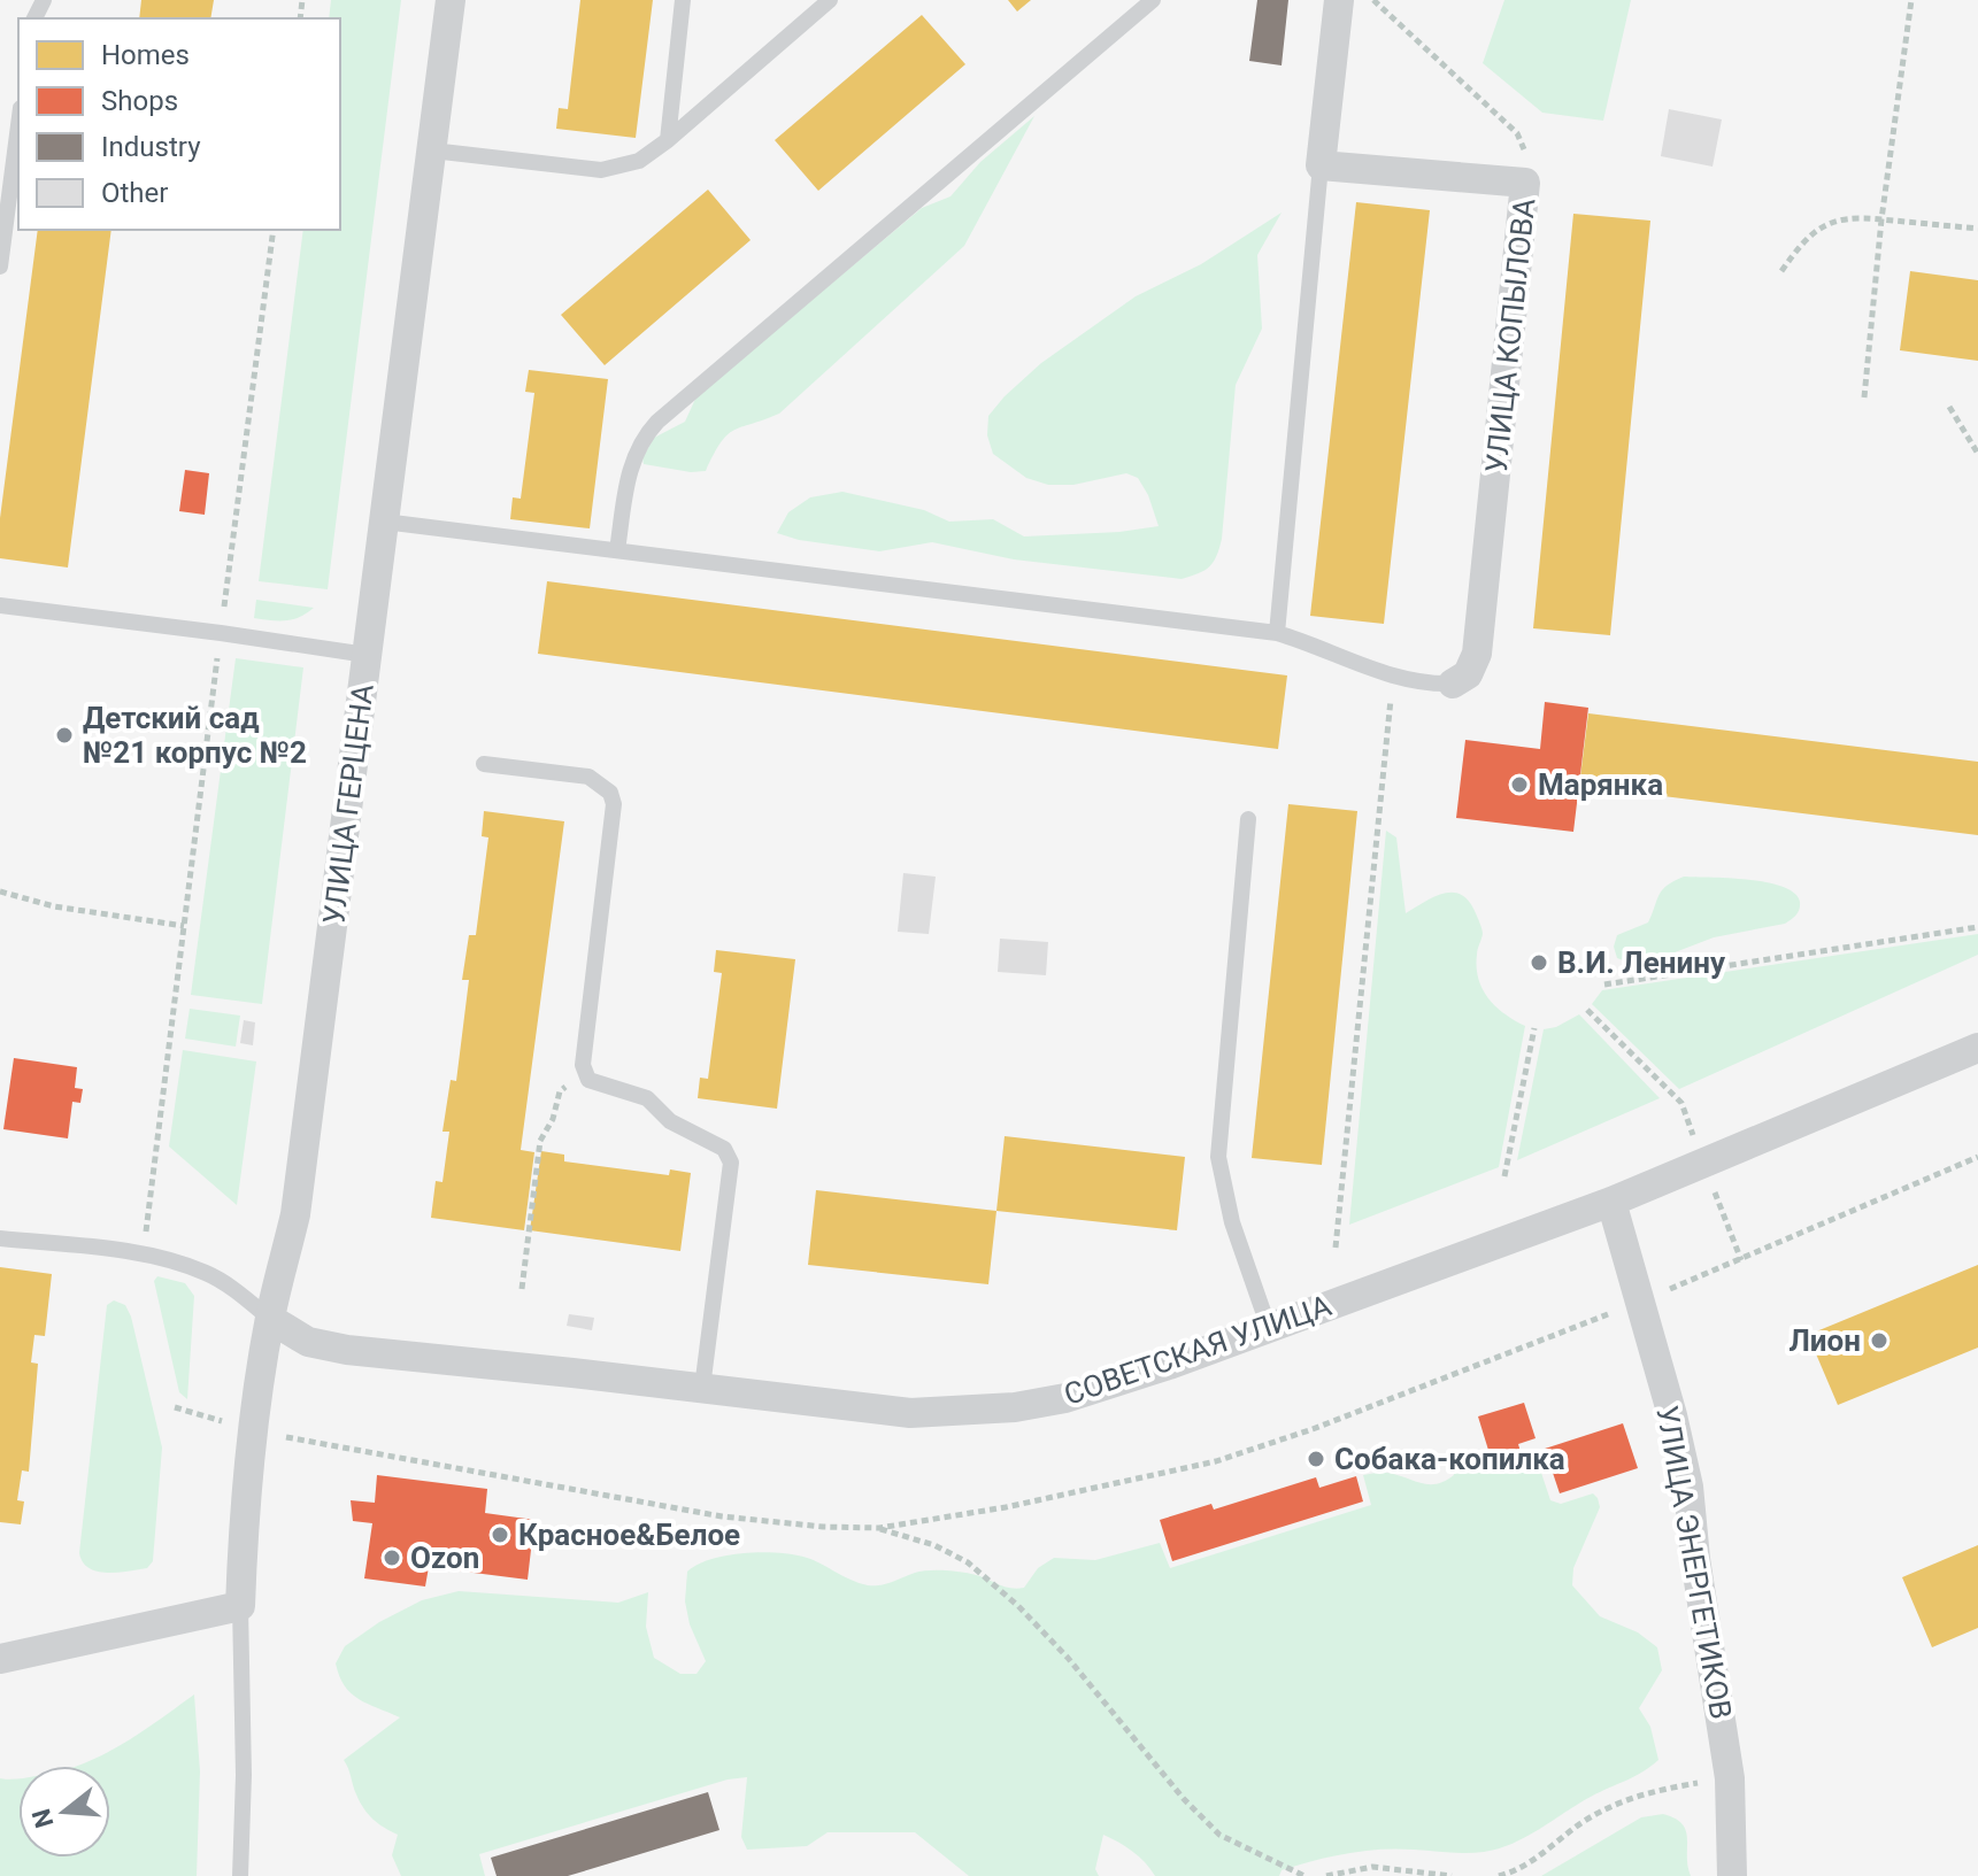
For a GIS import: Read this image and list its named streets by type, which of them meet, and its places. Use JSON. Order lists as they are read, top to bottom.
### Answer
{
  "streets": {
    "street": [
      "УЛИЦА КОПЫЛОВА",
      "УЛИЦА ГЕРЦЕНА",
      "СОВЕТСКАЯ УЛИЦА",
      "УЛИЦА ЭНЕРГЕТИКОВ"
    ]
  },
  "crossings": [
    ["УЛИЦА ГЕРЦЕНА", "СОВЕТСКАЯ УЛИЦА"],
    ["СОВЕТСКАЯ УЛИЦА", "УЛИЦА ЭНЕРГЕТИКОВ"]
  ],
  "places": [
    "Детский сад №21 корпус №2",
    "Марянка",
    "В.И. Ленину",
    "Лион",
    "Собака-копилка",
    "Красное&Белое",
    "Ozon"
  ],
  "legend": [
    "Homes",
    "Shops",
    "Industry",
    "Other"
  ],
  "north": "left"
}
